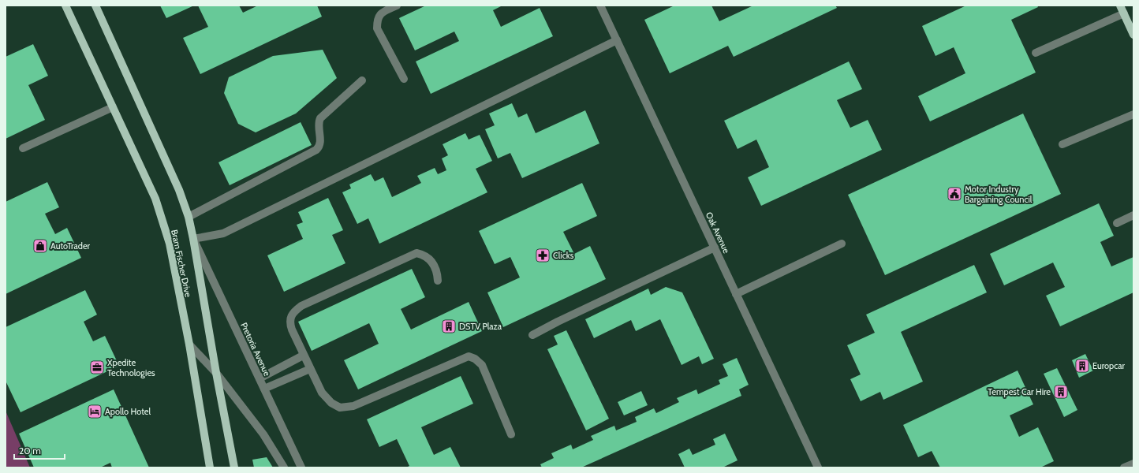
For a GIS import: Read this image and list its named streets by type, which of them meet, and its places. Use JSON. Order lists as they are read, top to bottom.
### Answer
{
  "streets": {
    "main road": ["Bram Fischer Drive"],
    "street": ["Oak Avenue", "Pretoria Avenue"]
  },
  "crossings": [
    ["Bram Fischer Drive", "Pretoria Avenue"]
  ],
  "places": {
    "public building": ["Motor Industry Bargaining Council"],
    "shop": ["AutoTrader"],
    "pharmacy": ["Clicks"],
    "building": ["DSTV Plaza", "Europcar", "Tempest Car Hire"],
    "office": ["Xpedite Technologies"],
    "hotel": ["Apollo Hotel"]
  },
  "scale_bar": "20 m"
}
